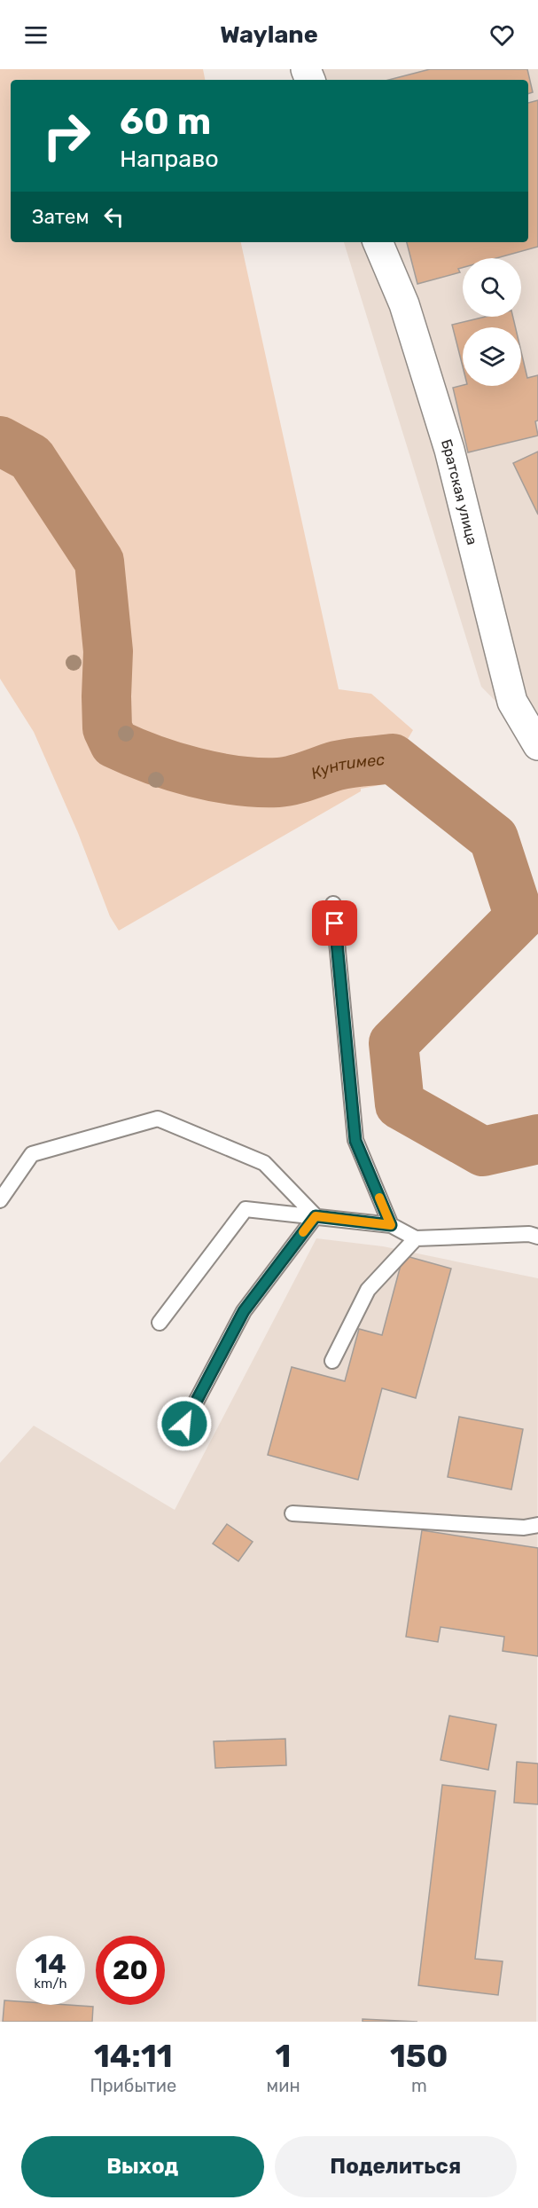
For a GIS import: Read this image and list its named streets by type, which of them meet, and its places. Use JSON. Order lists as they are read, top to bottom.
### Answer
{
  "streets": {
    "street": ["Братская улица"]
  },
  "water": ["Кунтимес"],
  "page": {
    "header": "Waylane",
    "turn": ["60 m", "Направо"],
    "then": "Затем",
    "speed": "14 km/h",
    "limit": "20",
    "eta": [
      "14:11",
      "Прибытие",
      "1",
      "мин",
      "150",
      "m"
    ],
    "buttons": ["Выход", "Поделиться"]
  }
}
